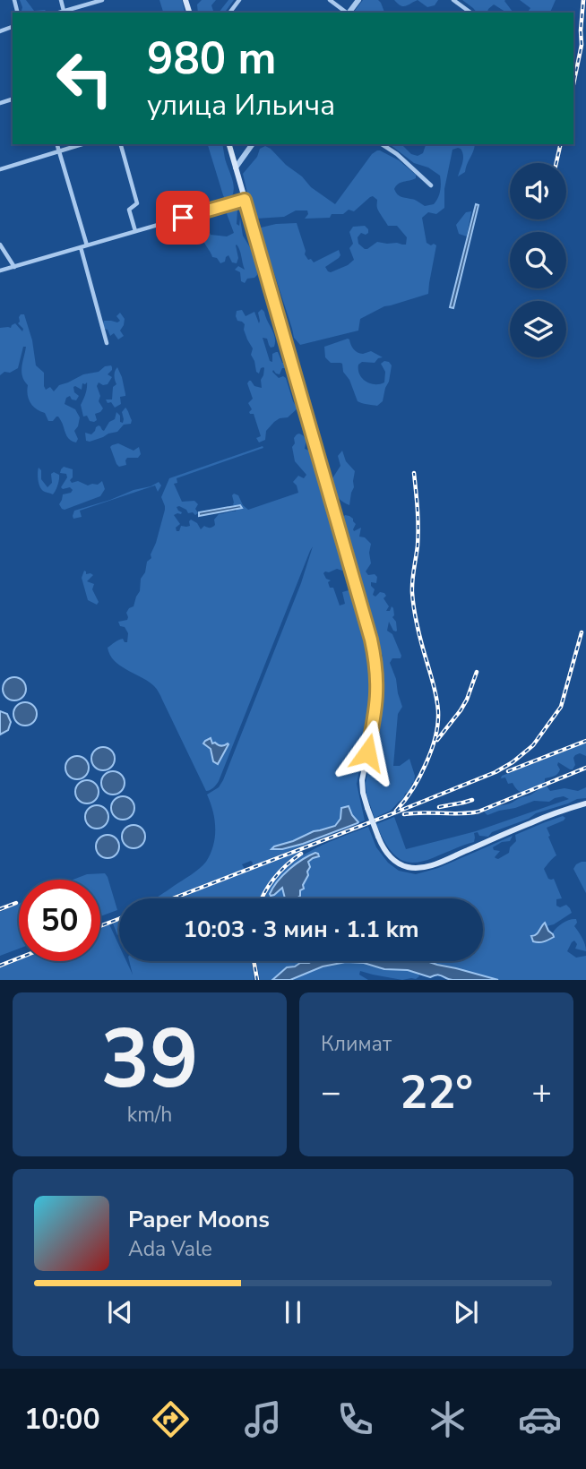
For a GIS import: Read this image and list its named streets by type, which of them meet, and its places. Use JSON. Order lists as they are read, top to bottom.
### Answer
{
  "page": {
    "turn": ["980 m", "улица Ильича"],
    "limit": "50",
    "trip": "10:03 · 3 мин · 1.1 km",
    "tile": [
      ["39", "km/h"],
      "Климат"
    ],
    "heat": ["−", "22°", "+"],
    "song": ["Paper Moons", "Ada Vale"],
    "tabs": "10:00"
  }
}
